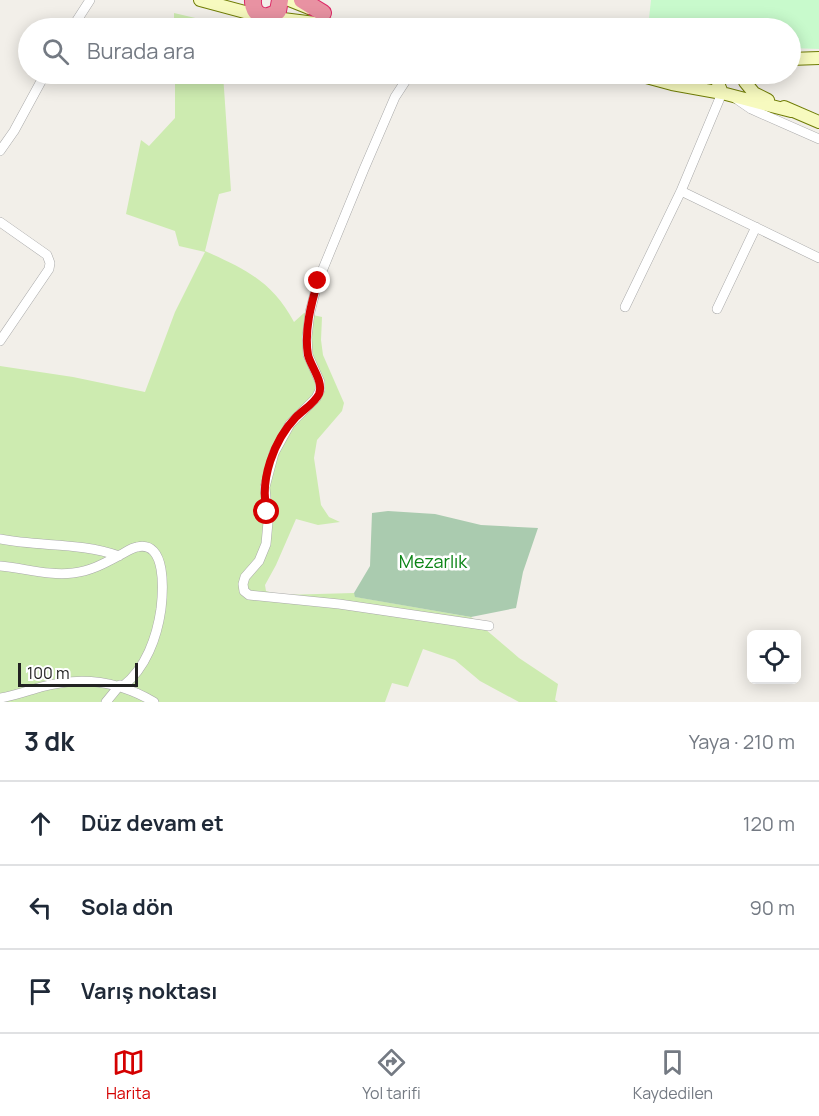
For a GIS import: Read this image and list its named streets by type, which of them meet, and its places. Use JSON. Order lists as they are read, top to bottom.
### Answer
{
  "parks": ["Mezarlık"],
  "scale_bar": "100 m",
  "page": {
    "search": "Burada ara",
    "scale": "100 m",
    "heading": ["3 dk", "Yaya · 210 m"],
    "list": [
      ["Düz devam et", "120 m"],
      ["Sola dön", "90 m"],
      "Varış noktası"
    ],
    "nav": ["Harita", "Yol tarifi", "Kaydedilen"]
  }
}
